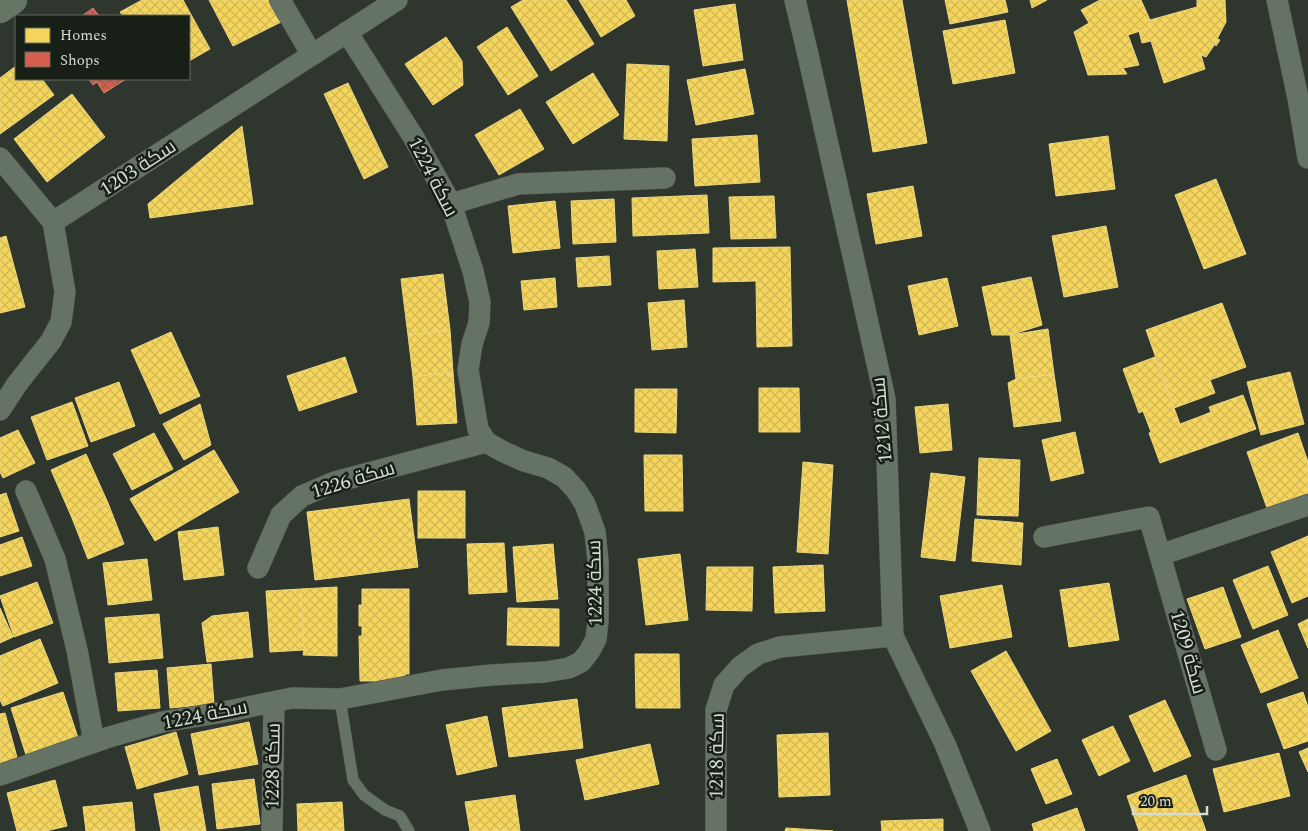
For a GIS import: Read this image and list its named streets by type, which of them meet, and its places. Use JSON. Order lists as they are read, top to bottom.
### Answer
{
  "streets": {
    "street": [
      "سكة 1203",
      "سكة 1224",
      "سكة 1212",
      "سكة 1226",
      "سكة 1209",
      "سكة 1218",
      "سكة 1228"
    ]
  },
  "crossings": [
    ["سكة 1203", "سكة 1224"],
    ["سكة 1224", "سكة 1226"],
    ["سكة 1224", "سكة 1228"],
    ["سكة 1212", "سكة 1218"]
  ],
  "legend": ["Homes", "Shops"],
  "scale_bar": "20 m"
}
